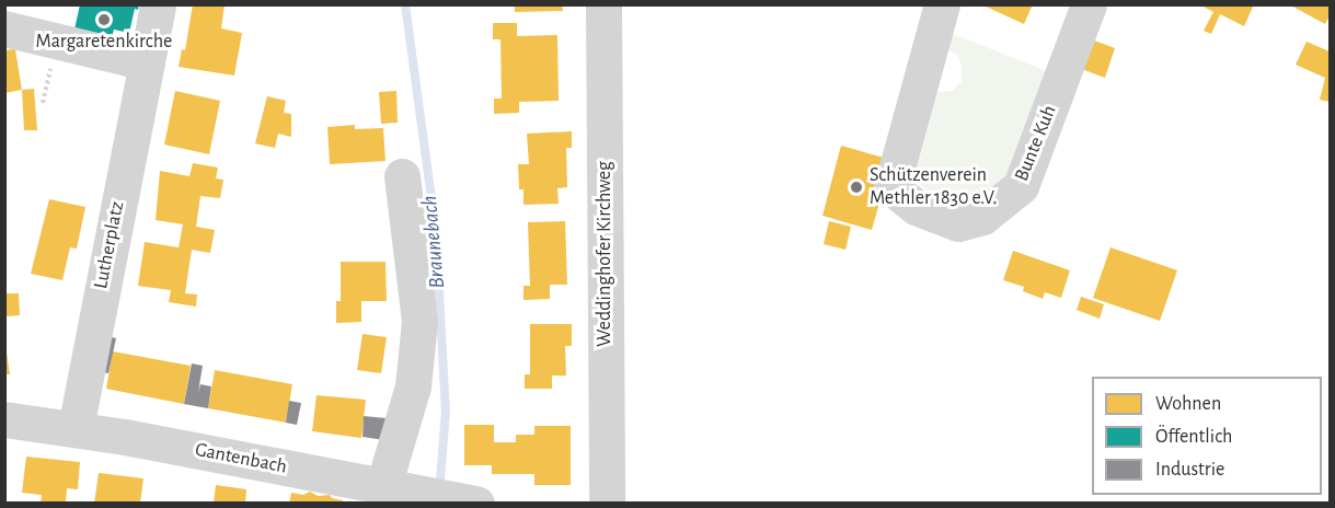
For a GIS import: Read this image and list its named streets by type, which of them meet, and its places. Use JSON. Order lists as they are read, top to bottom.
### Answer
{
  "streets": {
    "street": [
      "Bunte Kuh",
      "Lutherplatz",
      "Weddinghofer Kirchweg",
      "Gantenbach"
    ]
  },
  "crossings": [
    ["Lutherplatz", "Gantenbach"]
  ],
  "water": ["Braunebach"],
  "places": ["Margaretenkirche", "Schützenverein Methler 1830 e.V."],
  "legend": ["Wohnen", "Öffentlich", "Industrie"]
}
